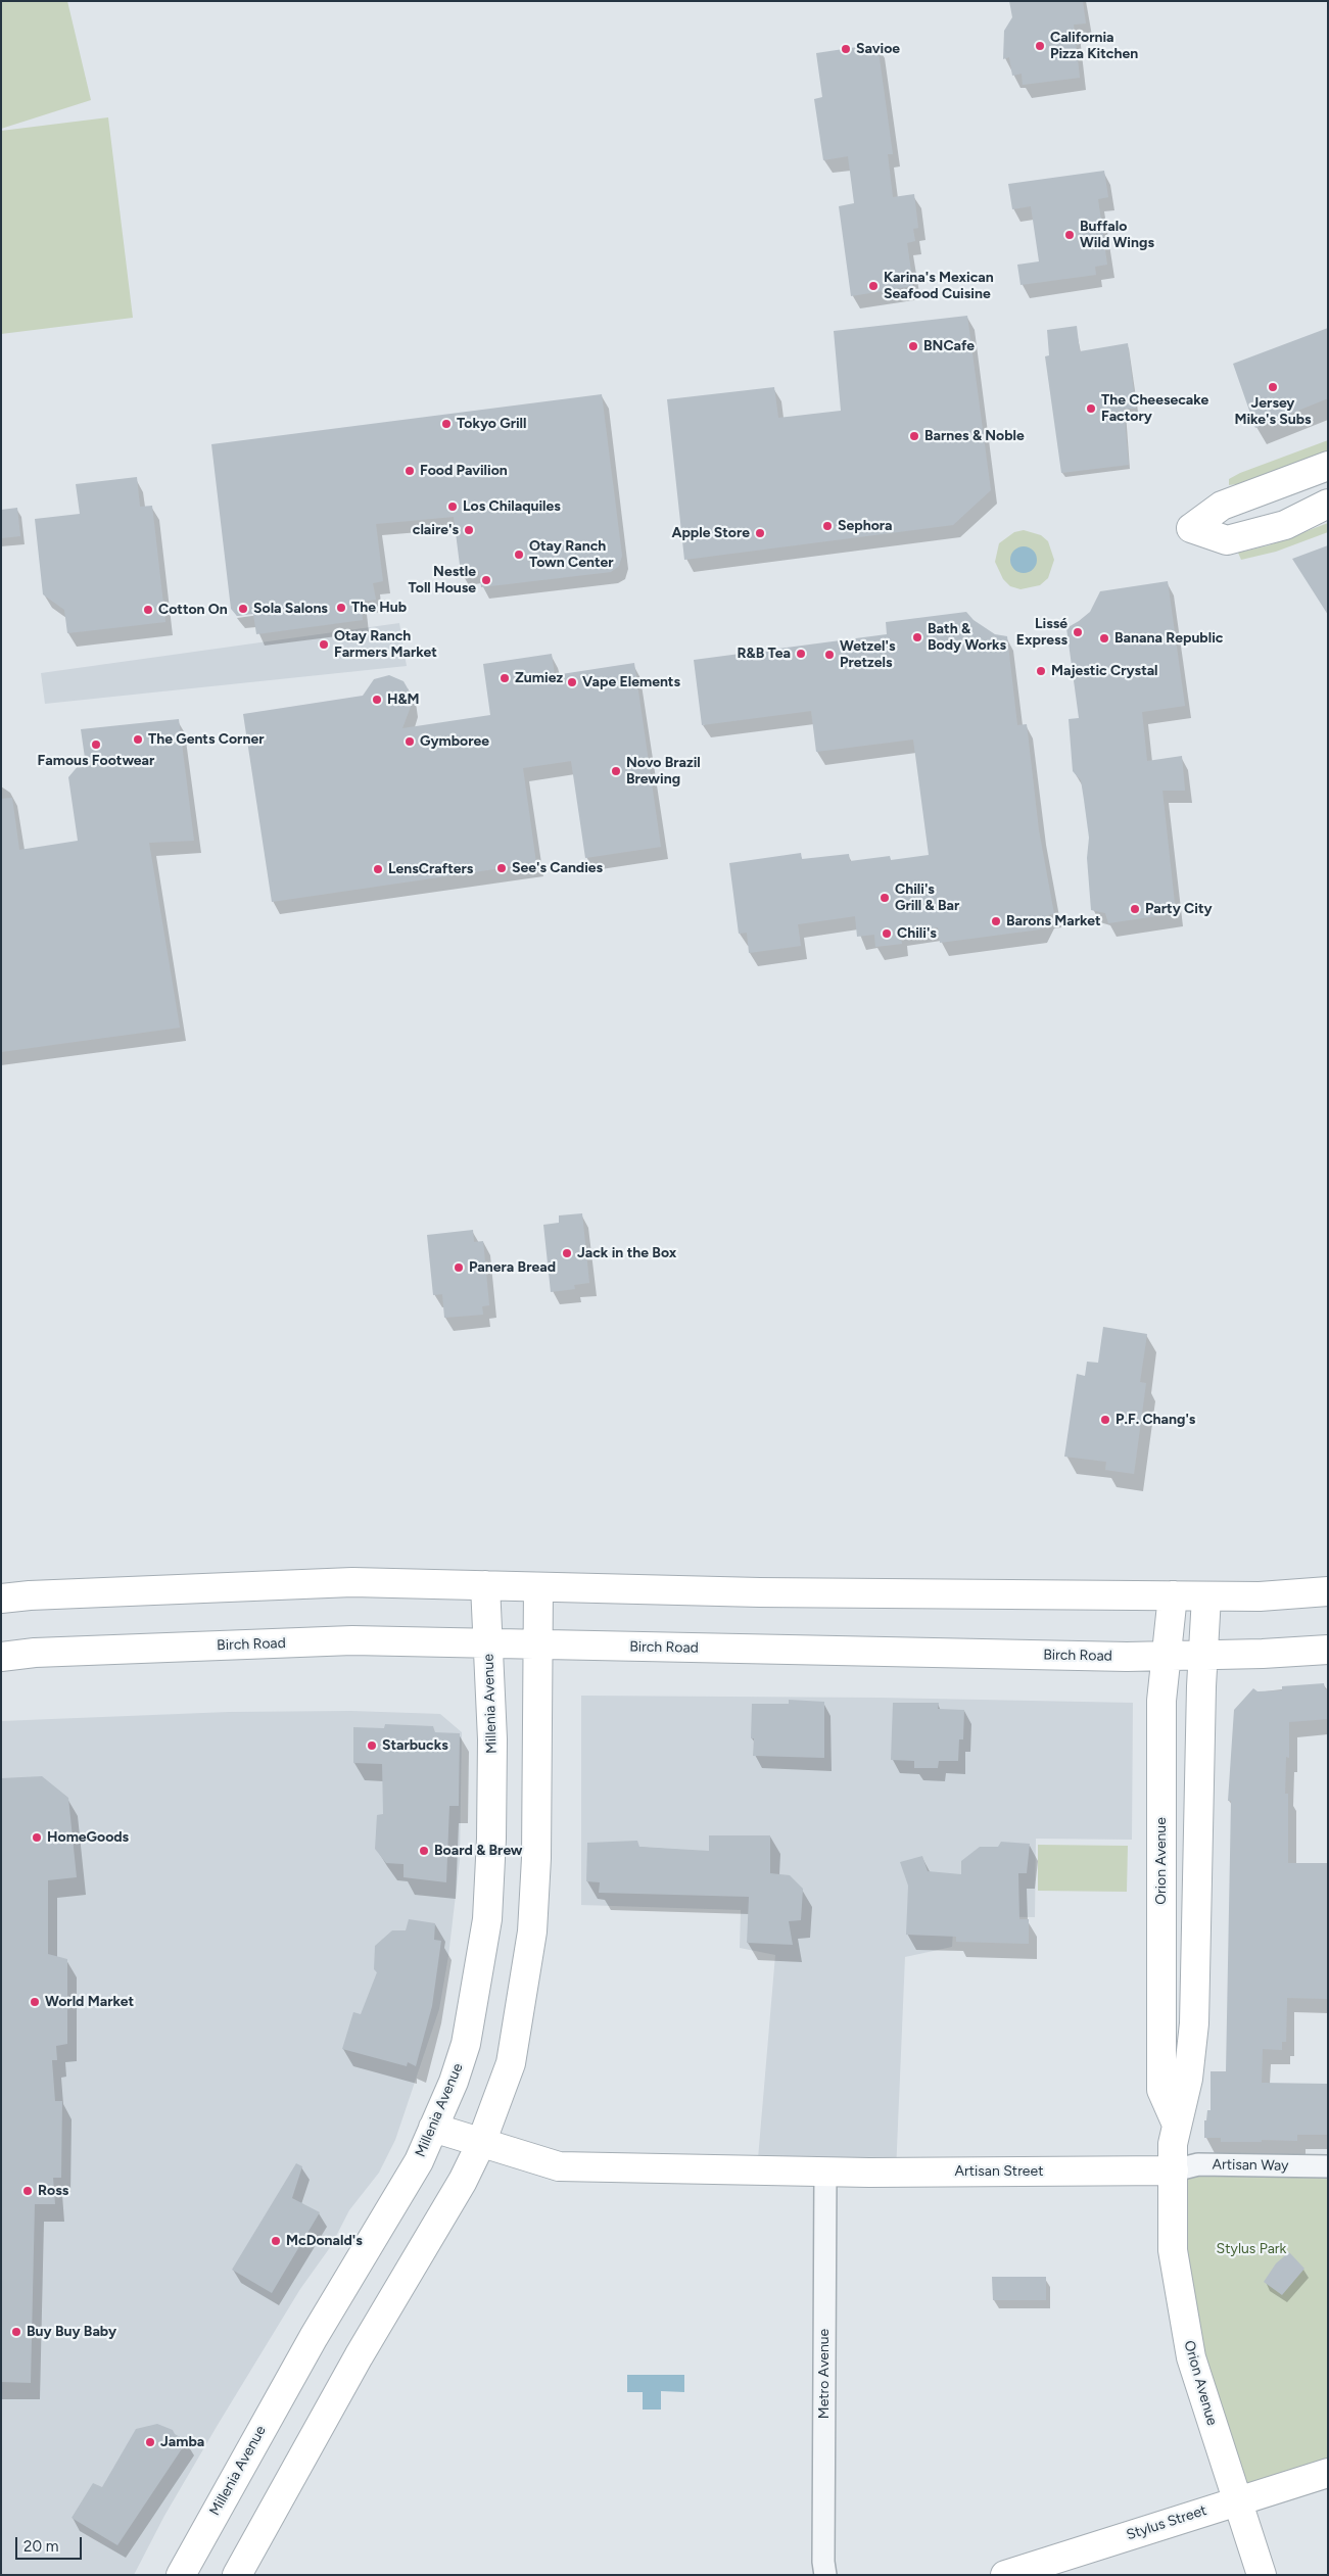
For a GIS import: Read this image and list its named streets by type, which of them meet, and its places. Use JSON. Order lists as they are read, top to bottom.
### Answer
{
  "streets": {
    "street": [
      "Birch Road",
      "Millenia Avenue",
      "Orion Avenue",
      "Artisan Way",
      "Artisan Street",
      "Metro Avenue",
      "Stylus Street"
    ]
  },
  "crossings": [
    ["Birch Road", "Millenia Avenue"],
    ["Birch Road", "Orion Avenue"],
    ["Orion Avenue", "Artisan Way"],
    ["Orion Avenue", "Artisan Street"],
    ["Orion Avenue", "Stylus Street"],
    ["Artisan Way", "Artisan Street"],
    ["Artisan Street", "Metro Avenue"]
  ],
  "parks": ["Stylus Park"],
  "places": [
    "California Pizza Kitchen",
    "Savioe",
    "Buffalo Wild Wings",
    "Karina's Mexican Seafood Cuisine",
    "BNCafe",
    "Jersey Mike's Subs",
    "The Cheesecake Factory",
    "Tokyo Grill",
    "Barnes & Noble",
    "Food Pavilion",
    "Los Chilaquiles",
    "Sephora",
    "claire's",
    "Apple Store",
    "Otay Ranch Town Center",
    "Nestle Toll House",
    "The Hub",
    "Sola Salons",
    "Cotton On",
    "Lissé Express",
    "Bath & Body Works",
    "Banana Republic",
    "Otay Ranch Farmers Market",
    "R&B Tea",
    "Wetzel's Pretzels",
    "Majestic Crystal",
    "Zumiez",
    "Vape Elements",
    "H&M",
    "The Gents Corner",
    "Gymboree",
    "Famous Footwear",
    "Novo Brazil Brewing",
    "See's Candies",
    "LensCrafters",
    "Chili's Grill & Bar",
    "Party City",
    "Barons Market",
    "Chili's",
    "Jack in the Box",
    "Panera Bread",
    "P.F. Chang's",
    "Starbucks",
    "HomeGoods",
    "Board & Brew",
    "World Market",
    "Ross",
    "McDonald's",
    "Buy Buy Baby",
    "Jamba"
  ],
  "scale_bar": "20 m"
}
